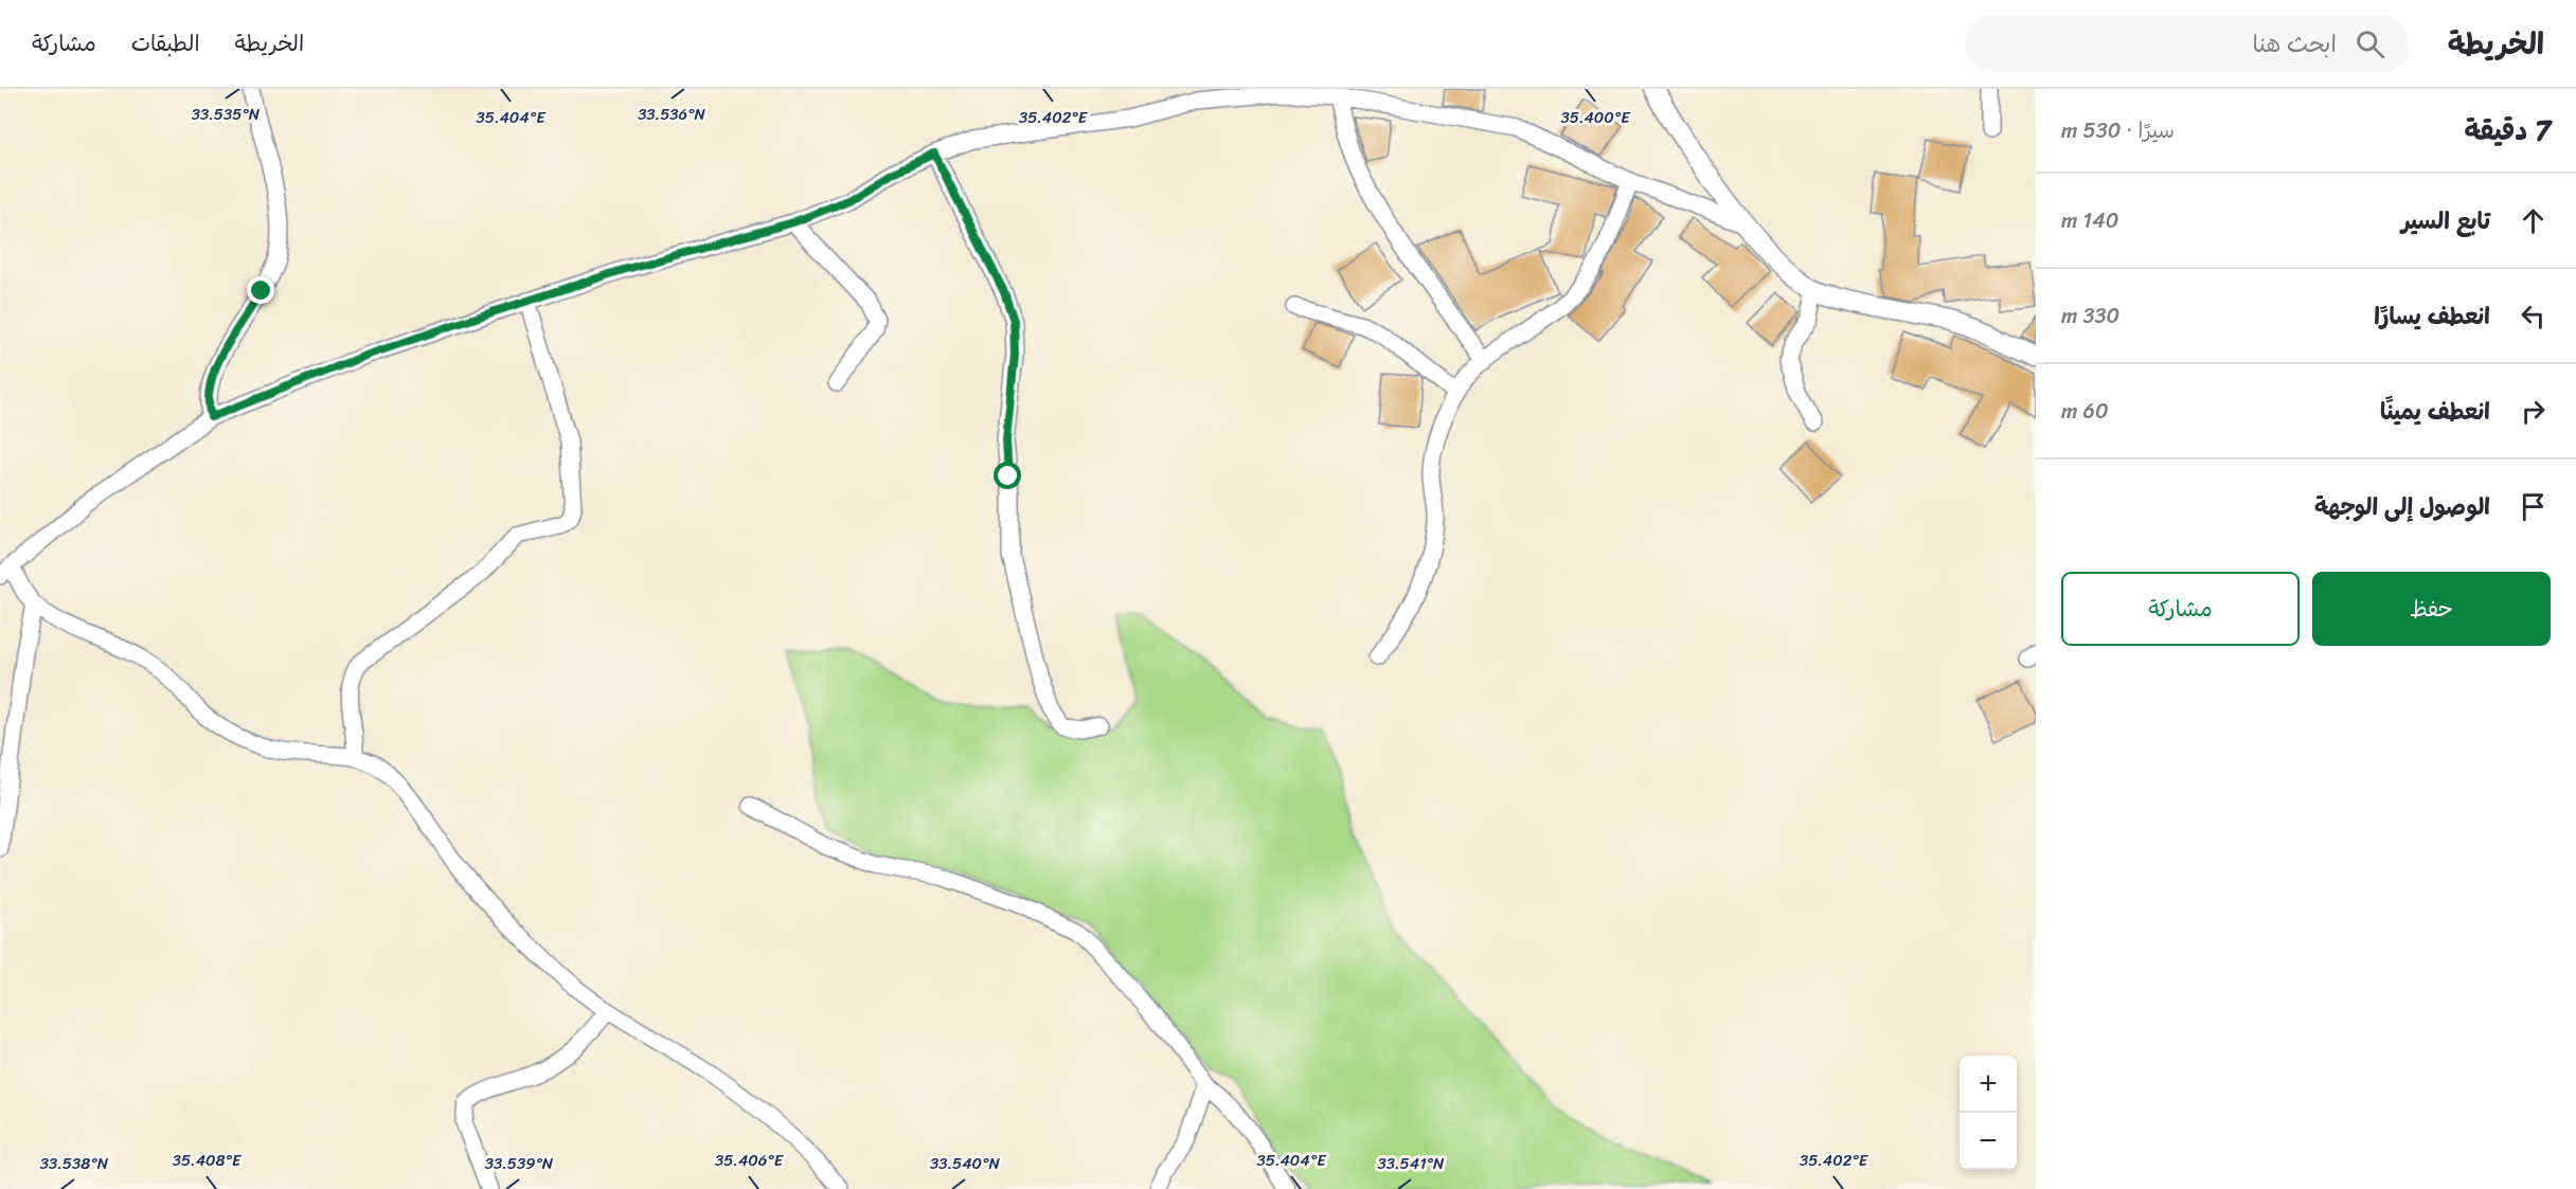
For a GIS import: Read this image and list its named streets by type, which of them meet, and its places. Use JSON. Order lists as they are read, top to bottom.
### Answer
{
  "page": {
    "header": "الخريطة",
    "search": "ابحث هنا",
    "nav": ["الخريطة", "الطبقات", "مشاركة"],
    "heading": ["7 دقيقة", "سيرًا · 530 m"],
    "list": [
      ["تابع السير", "140 m"],
      ["انعطف يسارًا", "330 m"],
      ["انعطف يمينًا", "60 m"],
      "الوصول إلى الوجهة"
    ],
    "buttons": ["حفظ", "مشاركة"],
    "map_buttons": ["+", "−"]
  },
  "coordinates": [
    "33.535°N",
    "33.536°N",
    "35.404°E",
    "35.402°E",
    "35.400°E",
    "35.408°E",
    "35.406°E",
    "33.538°N",
    "33.539°N",
    "33.540°N",
    "33.541°N"
  ]
}
